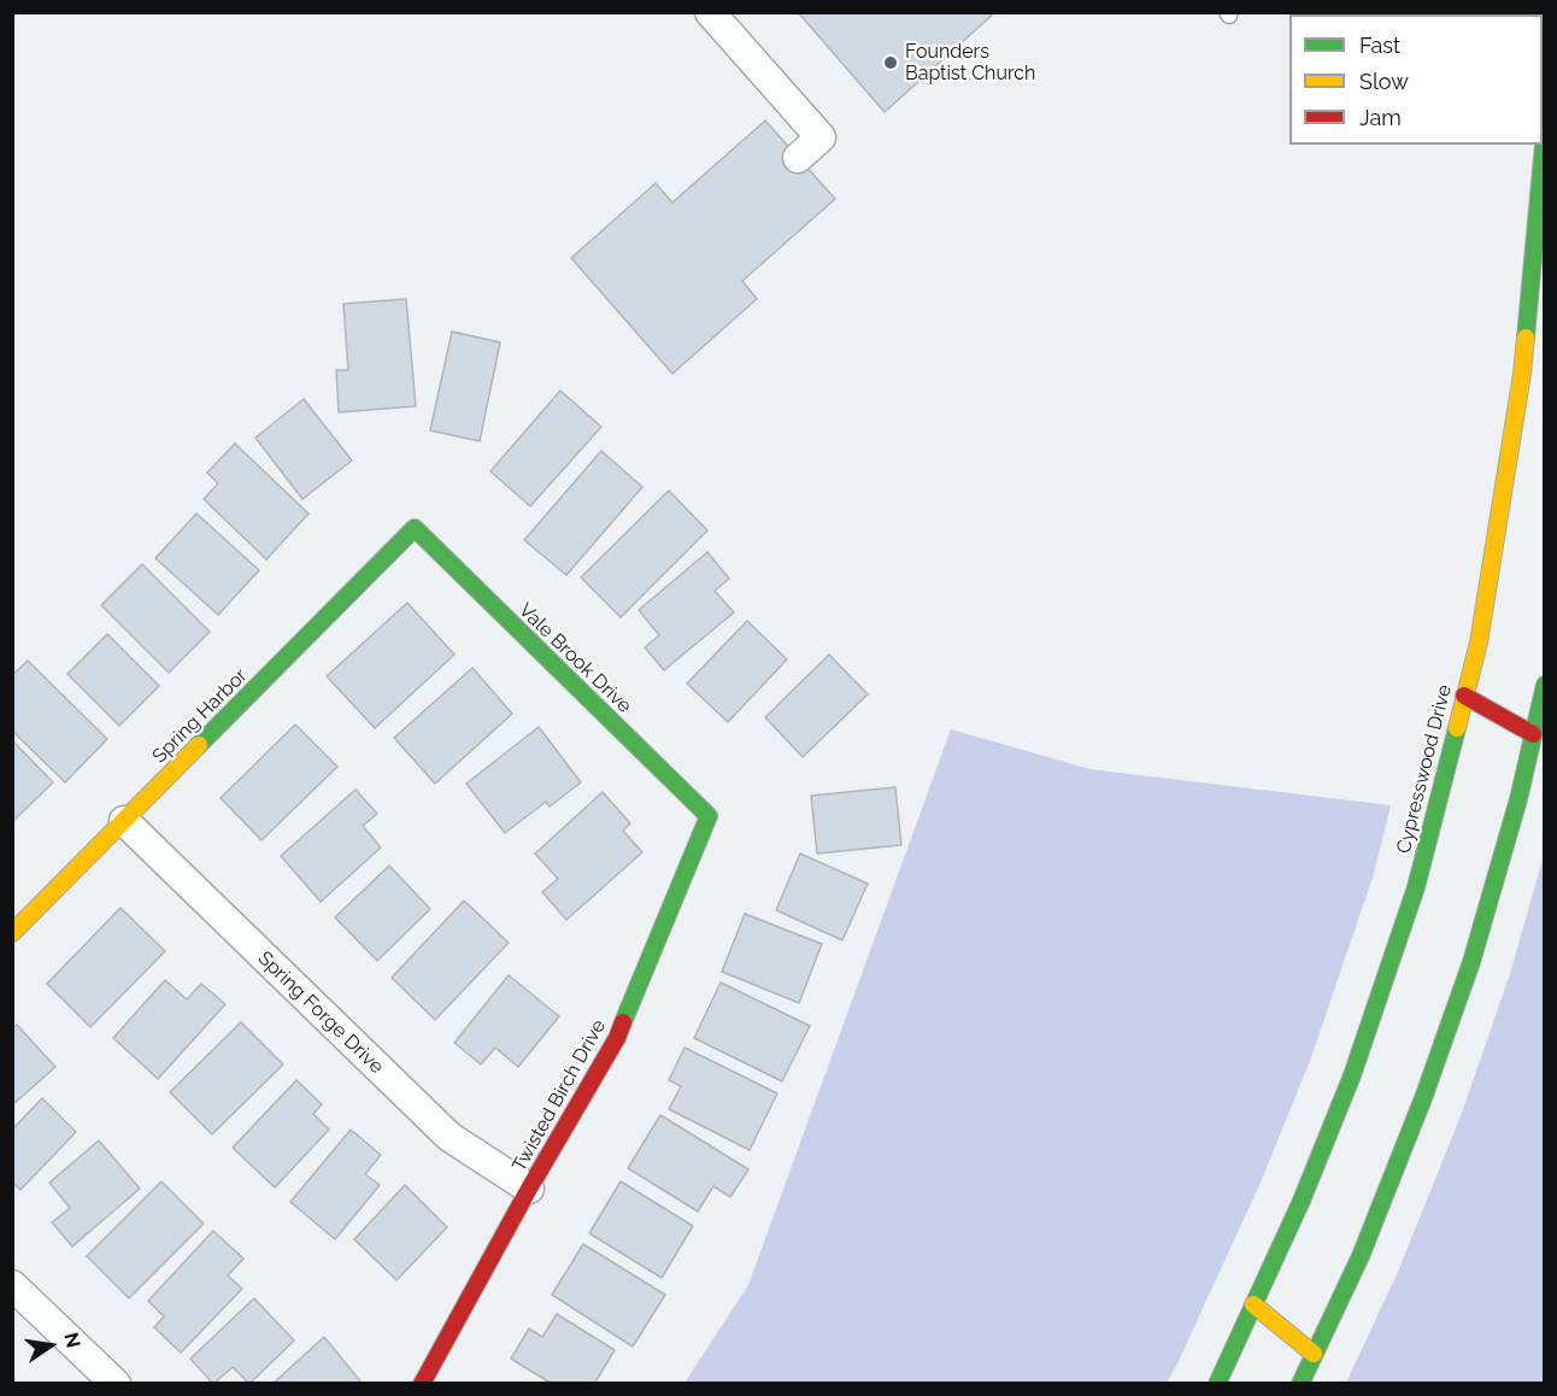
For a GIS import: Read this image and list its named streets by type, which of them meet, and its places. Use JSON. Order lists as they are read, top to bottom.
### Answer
{
  "streets": {
    "main road": [
      "Vale Brook Drive",
      "Spring Harbor",
      "Cypresswood Drive",
      "Twisted Birch Drive"
    ],
    "street": ["Spring Forge Drive"]
  },
  "crossings": [
    ["Vale Brook Drive", "Spring Harbor"],
    ["Vale Brook Drive", "Twisted Birch Drive"],
    ["Spring Harbor", "Spring Forge Drive"],
    ["Spring Forge Drive", "Twisted Birch Drive"]
  ],
  "places": ["Founders Baptist Church"],
  "legend": ["Fast", "Slow", "Jam"],
  "north": "right"
}
